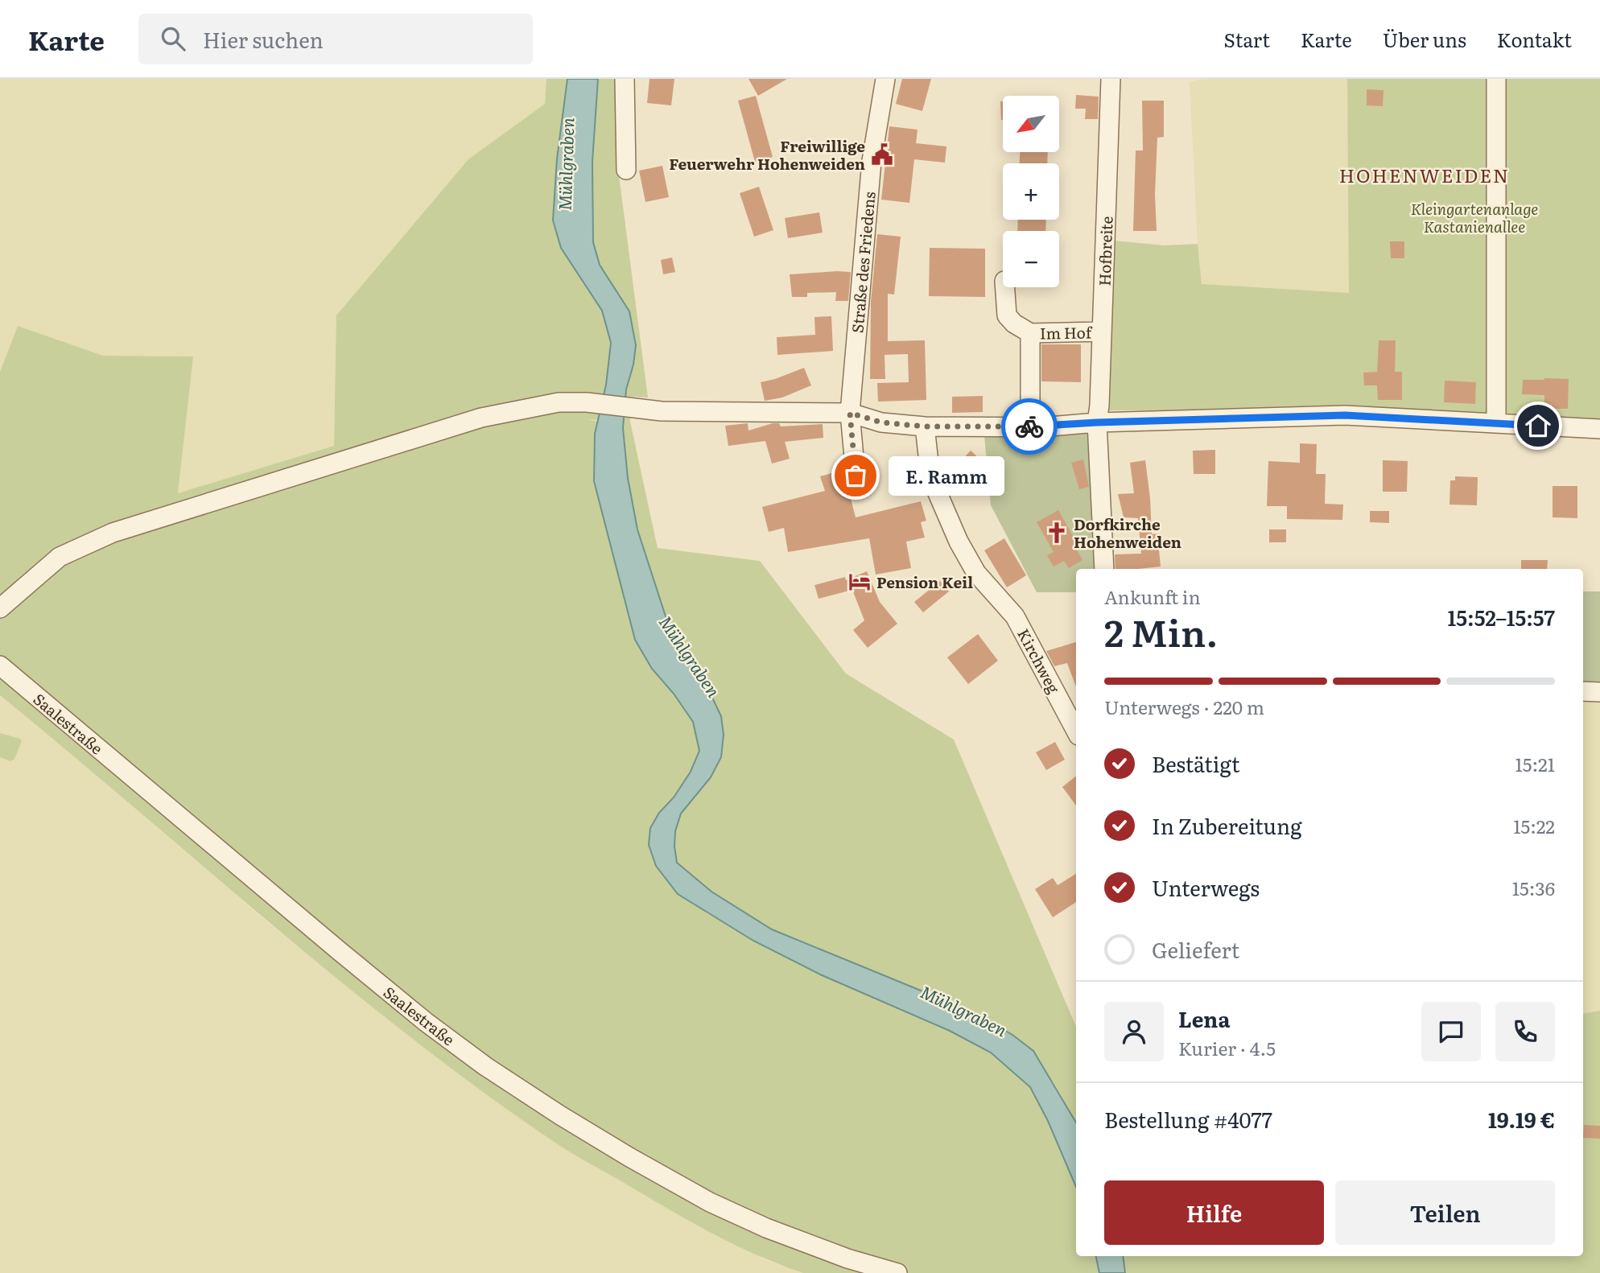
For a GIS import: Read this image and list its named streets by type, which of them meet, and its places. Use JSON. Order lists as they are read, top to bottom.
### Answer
{
  "streets": {
    "street": [
      "Hofbreite",
      "Straße des Friedens",
      "Im Hof",
      "Kirchweg",
      "Saalestraße"
    ]
  },
  "crossings": [
    ["Hofbreite", "Im Hof"]
  ],
  "districts": ["HOHENWEIDEN"],
  "water": ["Mühlgraben"],
  "parks": ["Kleingartenanlage Kastanienallee"],
  "places": {
    "public building": ["Freiwillige Feuerwehr Hohenweiden"],
    "other": ["E. Ramm"],
    "church": ["Dorfkirche Hohenweiden"],
    "hotel": ["Pension Keil"]
  },
  "north": "bottom left",
  "page": {
    "header": "Karte",
    "search": "Hier suchen",
    "nav": [
      "Start",
      "Karte",
      "Über uns",
      "Kontakt"
    ],
    "map_buttons": ["+", "−"],
    "bubble": "E. Ramm",
    "heading": ["2 Min.", "Ankunft in", "15:52–15:57"],
    "panel": [
      "Lena",
      "Kurier · 4.5",
      "Bestellung #4077",
      "19.19 €"
    ],
    "bar": "Unterwegs · 220 m",
    "list": [
      ["Bestätigt", "15:21"],
      ["In Zubereitung", "15:22"],
      ["Unterwegs", "15:36"],
      "Geliefert"
    ],
    "buttons": ["Hilfe", "Teilen"]
  }
}
